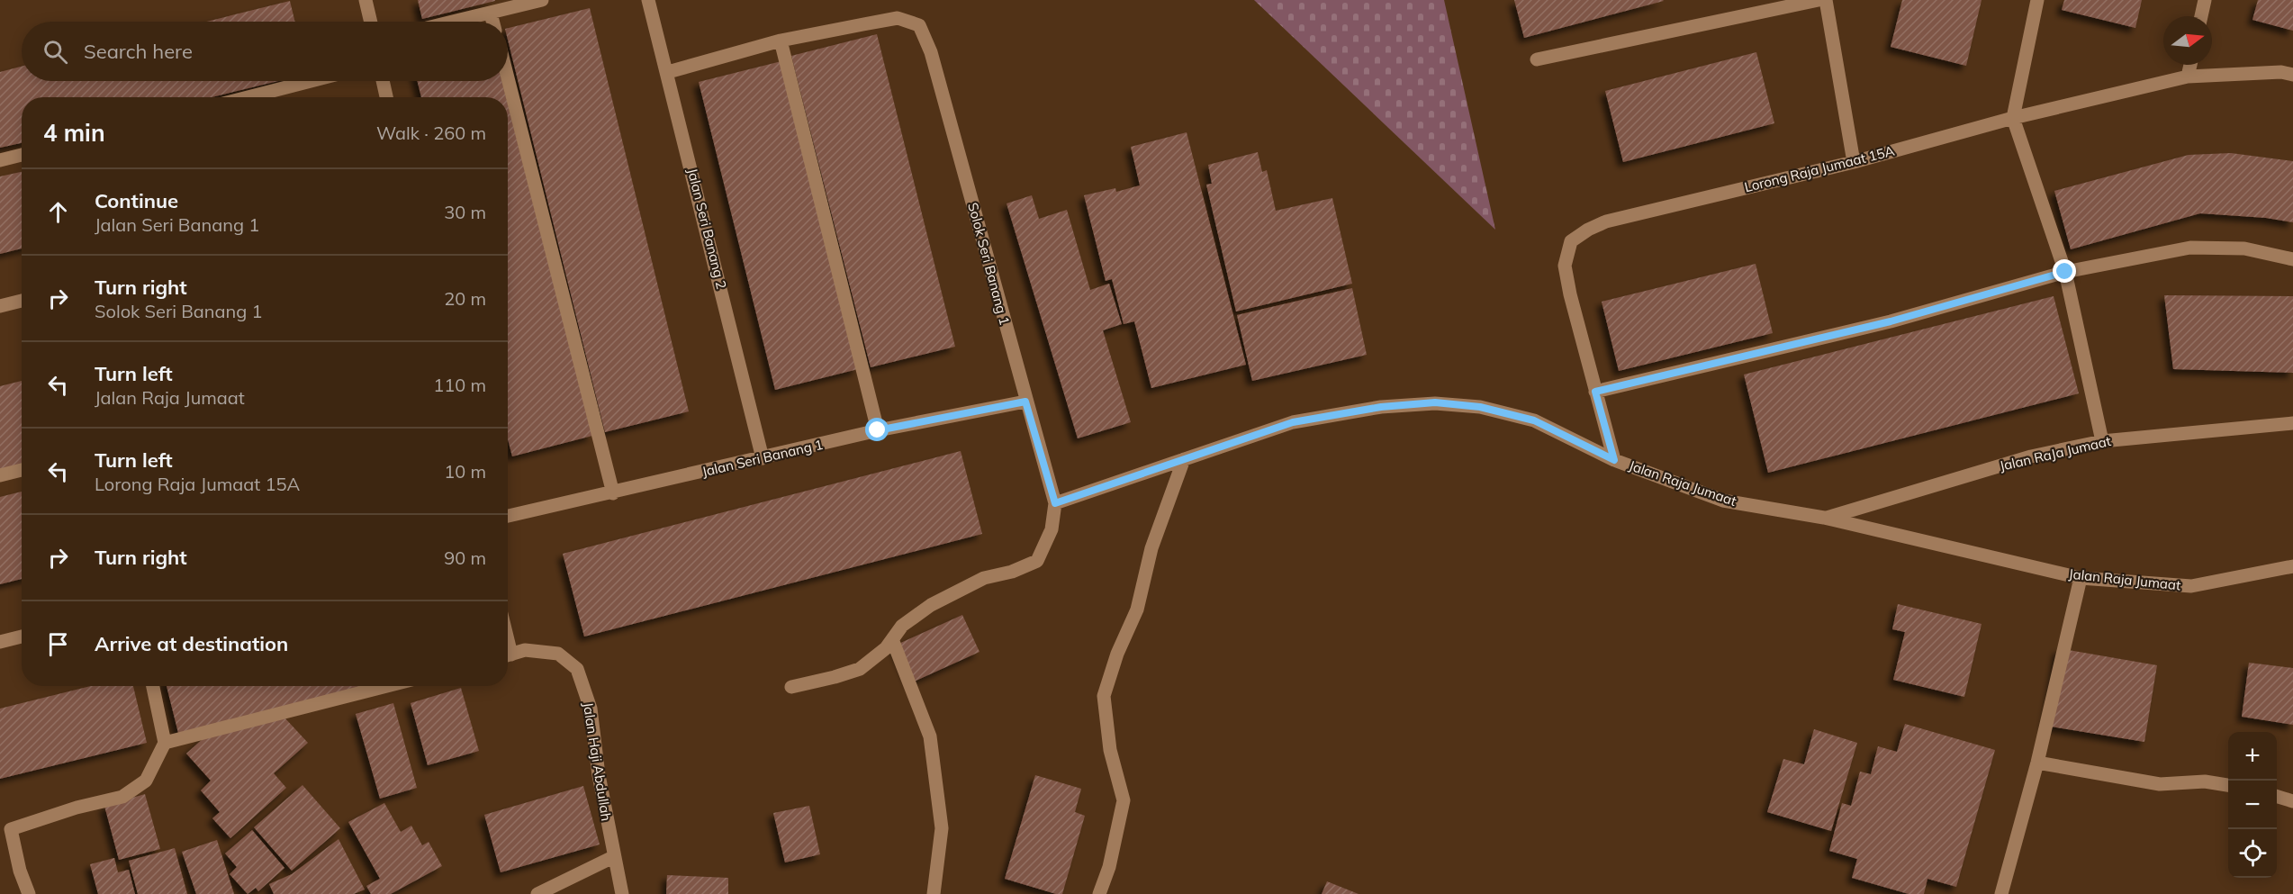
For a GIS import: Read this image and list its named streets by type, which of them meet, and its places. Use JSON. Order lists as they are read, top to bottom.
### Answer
{
  "streets": {
    "street": [
      "Lorong Raja Jumaat 15A",
      "Jalan Seri Banang 2",
      "Solok Seri Banang 1",
      "Jalan RaJa Jumaat",
      "Jalan Seri Banang 1",
      "Jalan Raja Jumaat",
      "Jalan Haji Abdullah"
    ]
  },
  "crossings": [
    ["Lorong Raja Jumaat 15A", "Jalan Raja Jumaat"],
    ["Jalan Seri Banang 2", "Jalan Seri Banang 1"],
    ["Solok Seri Banang 1", "Jalan Seri Banang 1"],
    ["Solok Seri Banang 1", "Jalan Raja Jumaat"],
    ["Jalan RaJa Jumaat", "Jalan Raja Jumaat"]
  ],
  "north": "right",
  "page": {
    "search": "Search here",
    "heading": ["4 min", "Walk · 260 m"],
    "list": [
      ["Continue", "Jalan Seri Banang 1", "30 m"],
      ["Turn right", "Solok Seri Banang 1", "20 m"],
      ["Turn left", "Jalan Raja Jumaat", "110 m"],
      ["Turn left", "Lorong Raja Jumaat 15A", "10 m"],
      ["Turn right", "90 m"],
      "Arrive at destination"
    ],
    "map_buttons": ["+", "−"]
  }
}
